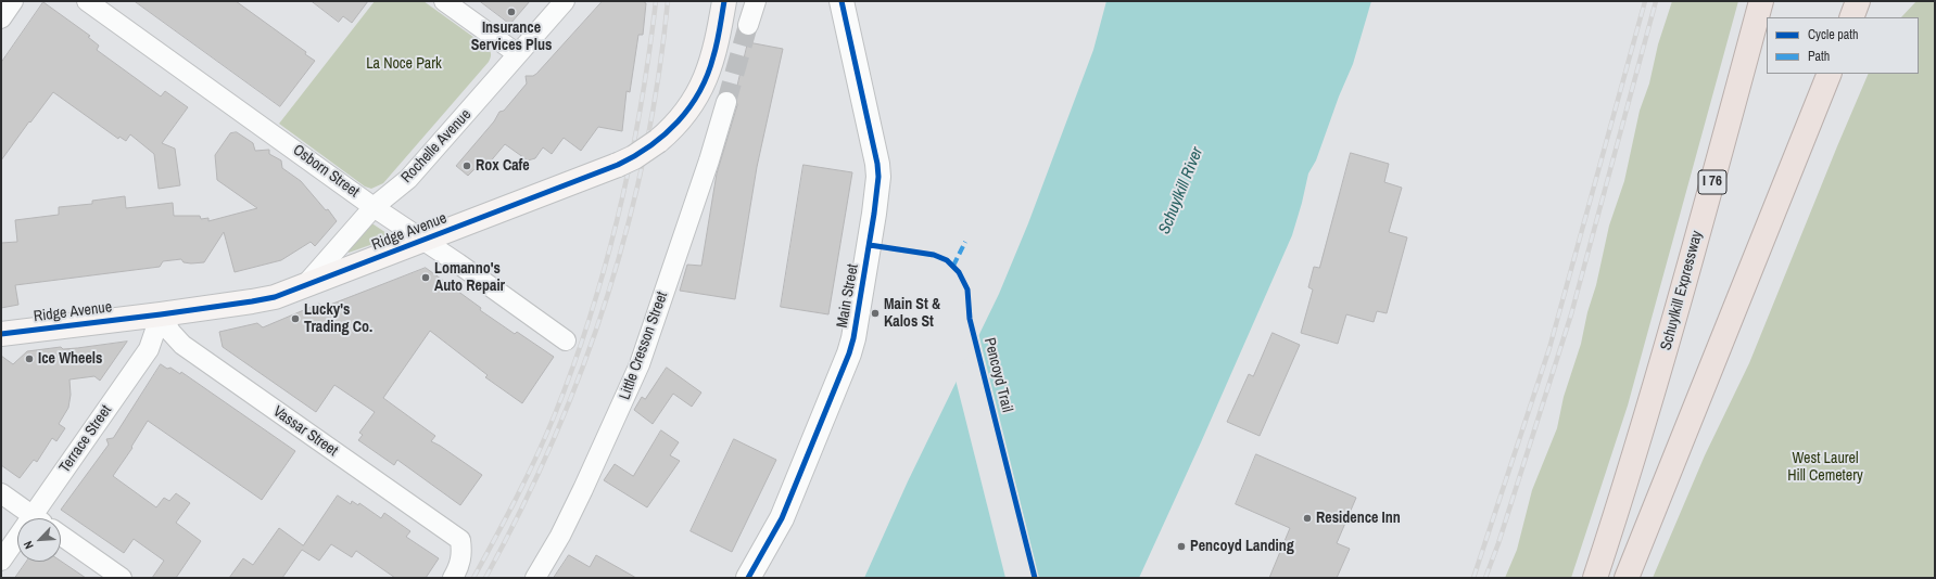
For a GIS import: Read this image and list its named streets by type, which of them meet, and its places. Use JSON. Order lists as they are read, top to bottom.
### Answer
{
  "streets": {
    "highway": ["I 76", "Schuylkill Expressway"],
    "main road": ["Ridge Avenue"],
    "street": [
      "Rochelle Avenue",
      "Osborn Street",
      "Main Street",
      "Little Cresson Street",
      "Vassar Street",
      "Terrace Street"
    ],
    "cycle path": ["Pencoyd Trail"]
  },
  "crossings": [
    ["Rochelle Avenue", "Osborn Street"],
    ["Rochelle Avenue", "Ridge Avenue"],
    ["Osborn Street", "Ridge Avenue"],
    ["Ridge Avenue", "Vassar Street"],
    ["Ridge Avenue", "Terrace Street"],
    ["Vassar Street", "Terrace Street"]
  ],
  "water": ["Schuylkill River"],
  "parks": ["La Noce Park", "West Laurel Hill Cemetery"],
  "places": [
    "Insurance Services Plus",
    "Rox Cafe",
    "Lomanno's Auto Repair",
    "Main St & Kalos St",
    "Lucky's Trading Co.",
    "Ice Wheels",
    "Residence Inn",
    "Pencoyd Landing"
  ],
  "legend": ["Cycle path", "Path"],
  "north": "bottom left"
}
